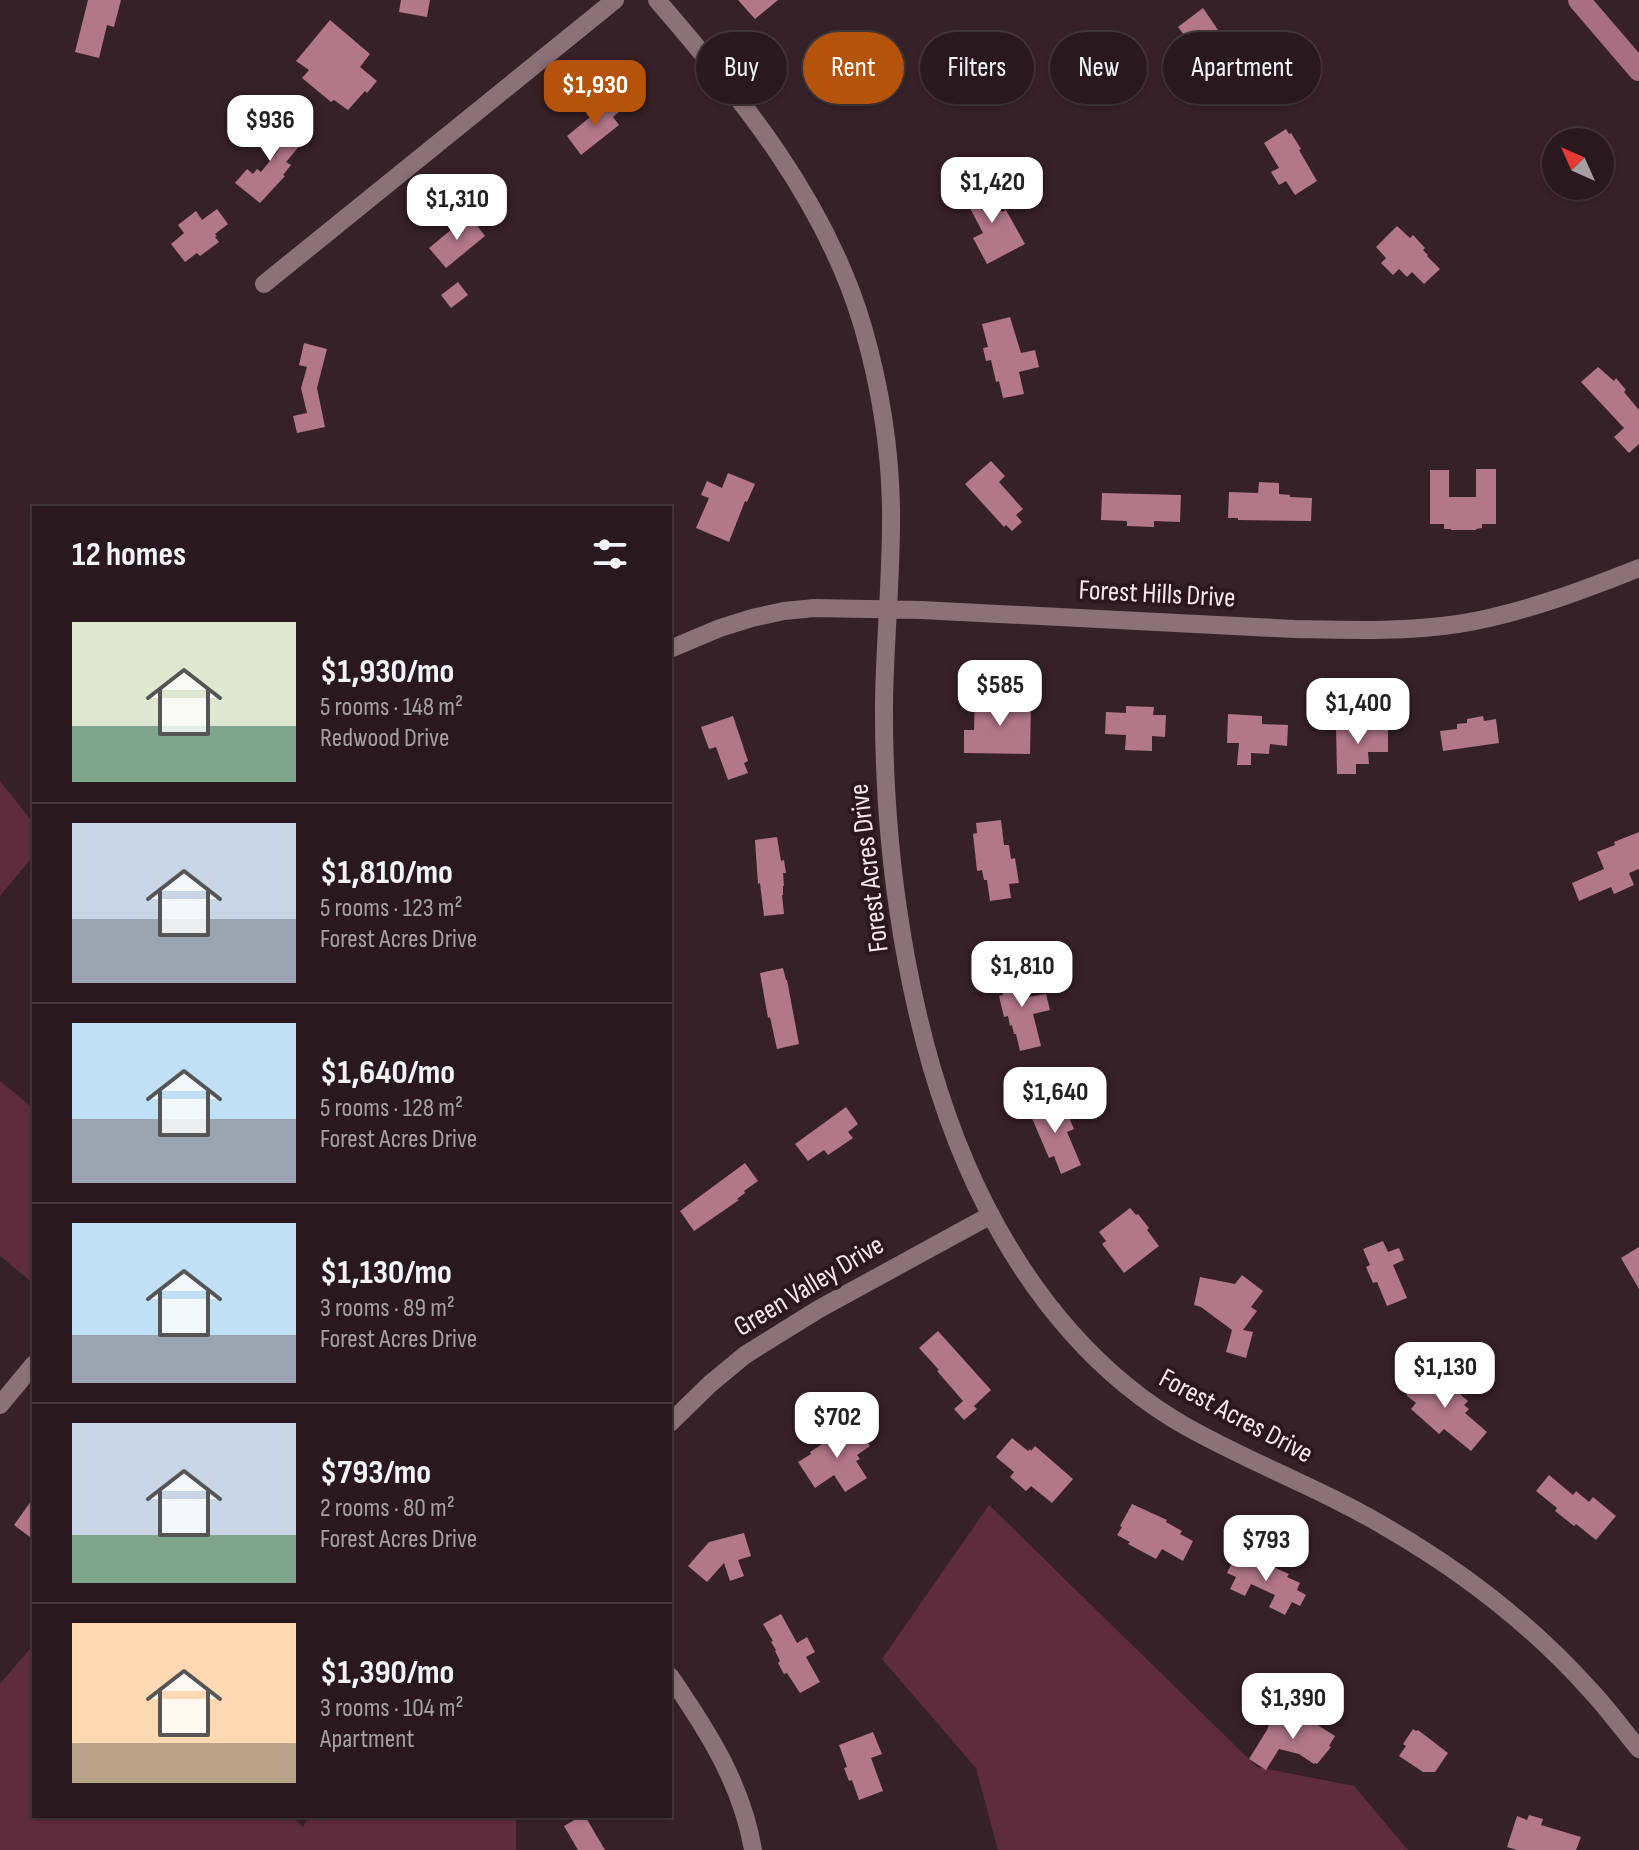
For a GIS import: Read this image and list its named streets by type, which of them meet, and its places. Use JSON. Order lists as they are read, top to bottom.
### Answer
{
  "streets": {
    "street": ["Forest Hills Drive", "Forest Acres Drive", "Green Valley Drive"]
  },
  "crossings": [
    ["Forest Hills Drive", "Forest Acres Drive"],
    ["Forest Acres Drive", "Green Valley Drive"]
  ],
  "north": "top left",
  "page": {
    "chip": [
      "Buy",
      "Rent",
      "Filters",
      "New",
      "Apartment"
    ],
    "price": [
      "$1,930",
      "$936",
      "$1,420",
      "$1,310",
      "$585",
      "$1,400",
      "$1,810",
      "$1,640",
      "$1,130",
      "$702",
      "$793",
      "$1,390"
    ],
    "heading": "12 homes",
    "list": [
      {
        "name": "$1,930/mo",
        "note": "5 rooms · 148 m² · Redwood Drive"
      },
      {
        "name": "$1,810/mo",
        "note": "5 rooms · 123 m² · Forest Acres Drive"
      },
      {
        "name": "$1,640/mo",
        "note": "5 rooms · 128 m² · Forest Acres Drive"
      },
      {
        "name": "$1,130/mo",
        "note": "3 rooms · 89 m² · Forest Acres Drive"
      },
      {
        "name": "$793/mo",
        "note": "2 rooms · 80 m² · Forest Acres Drive"
      },
      {
        "name": "$1,390/mo",
        "note": "3 rooms · 104 m² · Apartment"
      }
    ]
  }
}
